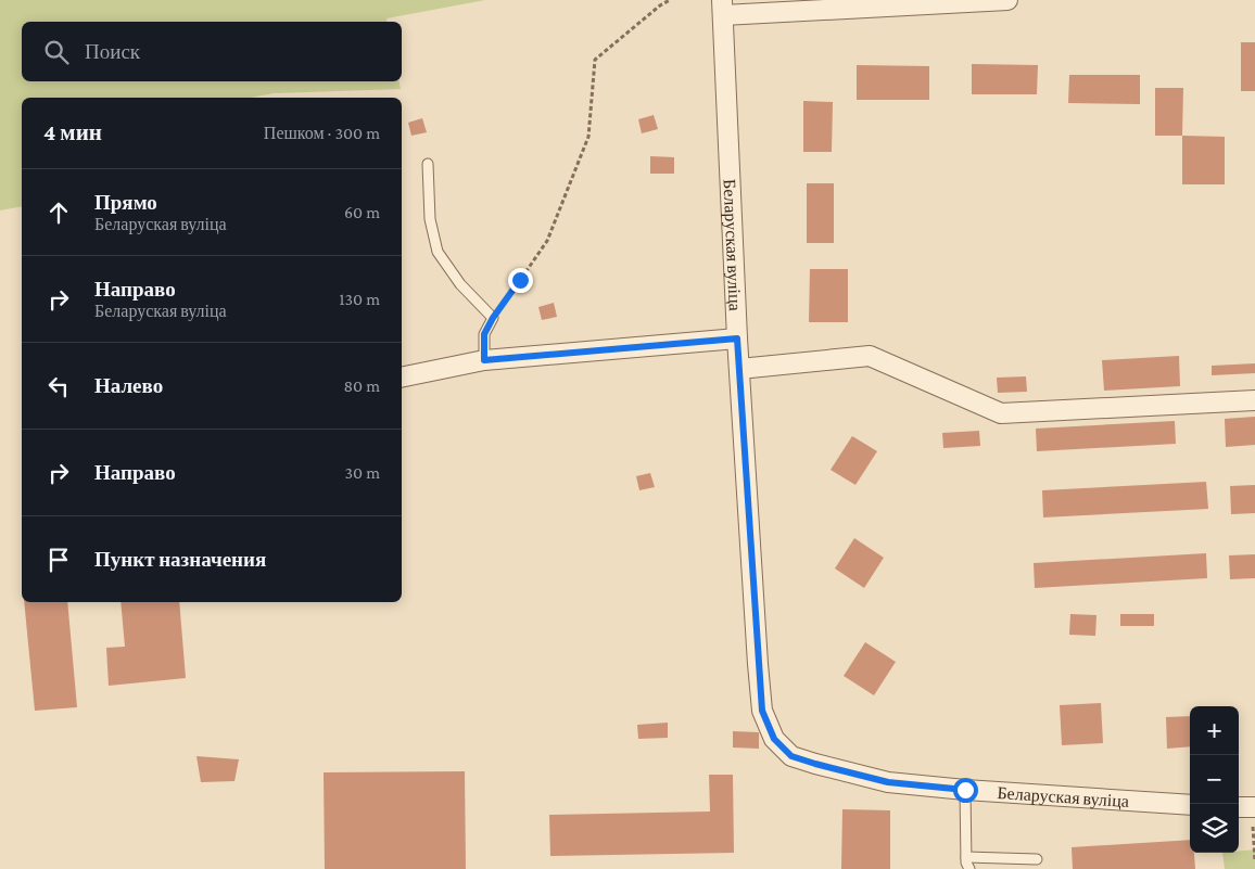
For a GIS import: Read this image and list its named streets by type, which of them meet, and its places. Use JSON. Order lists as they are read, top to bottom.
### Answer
{
  "streets": {
    "street": ["Беларуская вуліца"]
  },
  "page": {
    "search": "Поиск",
    "heading": ["4 мин", "Пешком · 300 m"],
    "list": [
      ["Прямо", "Беларуская вуліца", "60 m"],
      ["Направо", "Беларуская вуліца", "130 m"],
      ["Налево", "80 m"],
      ["Направо", "30 m"],
      "Пункт назначения"
    ],
    "map_buttons": ["+", "−"]
  }
}
